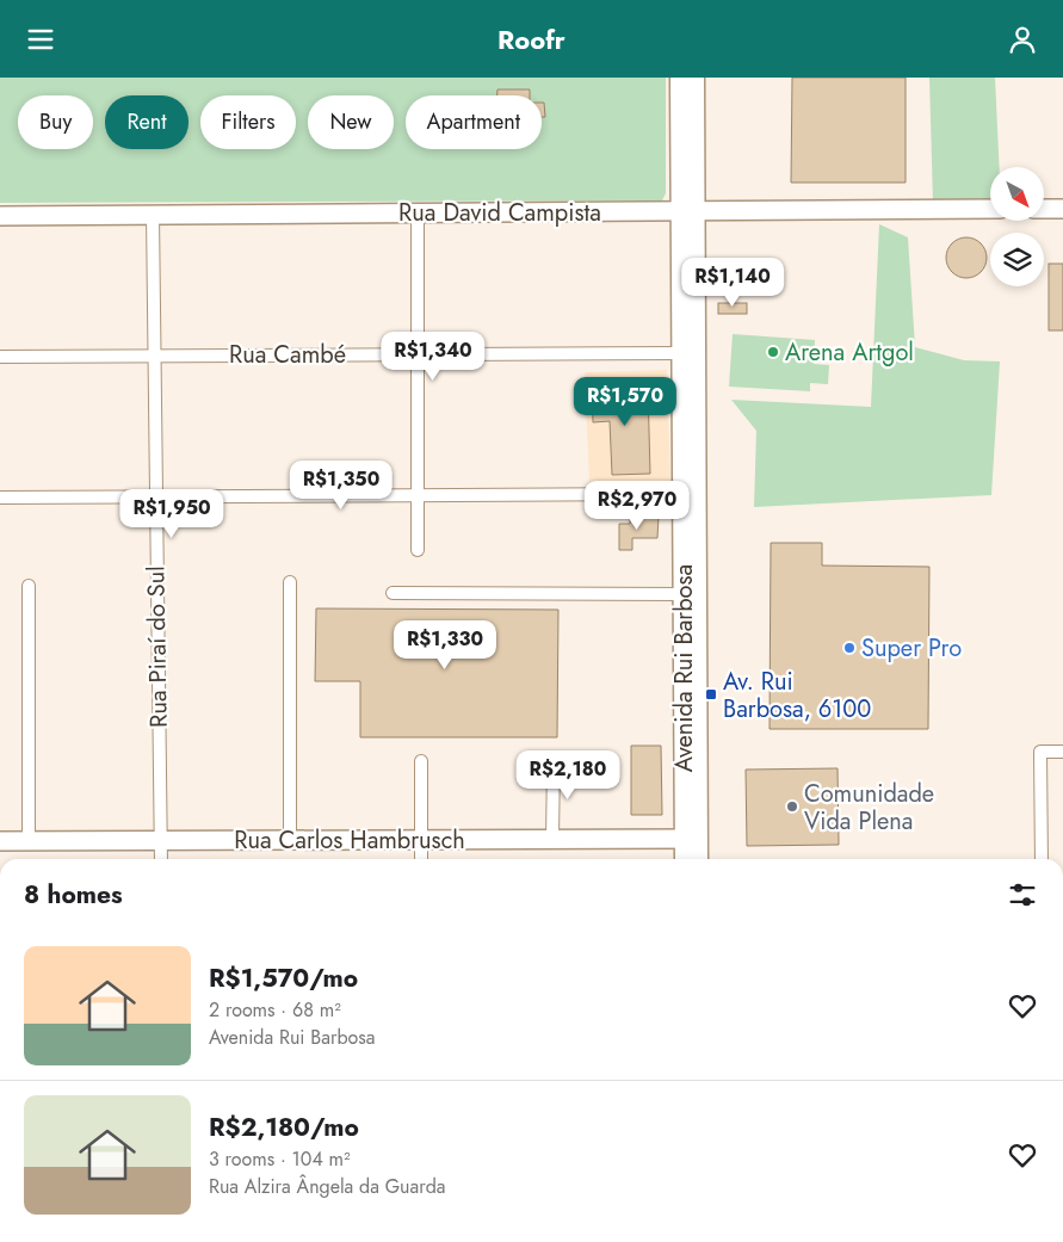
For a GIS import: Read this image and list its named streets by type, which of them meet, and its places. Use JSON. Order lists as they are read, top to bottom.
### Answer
{
  "streets": {
    "main road": ["Avenida Rui Barbosa"],
    "street": [
      "Rua David Campista",
      "Rua Cambé",
      "Rua Piraí do Sul",
      "Rua Carlos Hambrusch"
    ]
  },
  "crossings": [
    ["Rua David Campista", "Rua Piraí do Sul"],
    ["Rua David Campista", "Avenida Rui Barbosa"],
    ["Rua Cambé", "Rua Piraí do Sul"],
    ["Rua Cambé", "Avenida Rui Barbosa"],
    ["Rua Piraí do Sul", "Rua Carlos Hambrusch"],
    ["Avenida Rui Barbosa", "Rua Carlos Hambrusch"]
  ],
  "places": {
    "other": ["Arena Artgol", "Super Pro", "Comunidade Vida Plena"],
    "transit": ["Av. Rui Barbosa, 6100"]
  },
  "north": "bottom right",
  "page": {
    "header": "Roofr",
    "chip": [
      "Buy",
      "Rent",
      "Filters",
      "New",
      "Apartment"
    ],
    "price": [
      "R$1,140",
      "R$1,340",
      "R$1,570",
      "R$1,350",
      "R$2,970",
      "R$1,950",
      "R$1,330",
      "R$2,180"
    ],
    "heading": "8 homes",
    "list": [
      {
        "name": "R$1,570/mo",
        "note": "2 rooms · 68 m² · Avenida Rui Barbosa"
      },
      {
        "name": "R$2,180/mo",
        "note": "3 rooms · 104 m² · Rua Alzira Ângela da Guarda"
      }
    ]
  }
}
